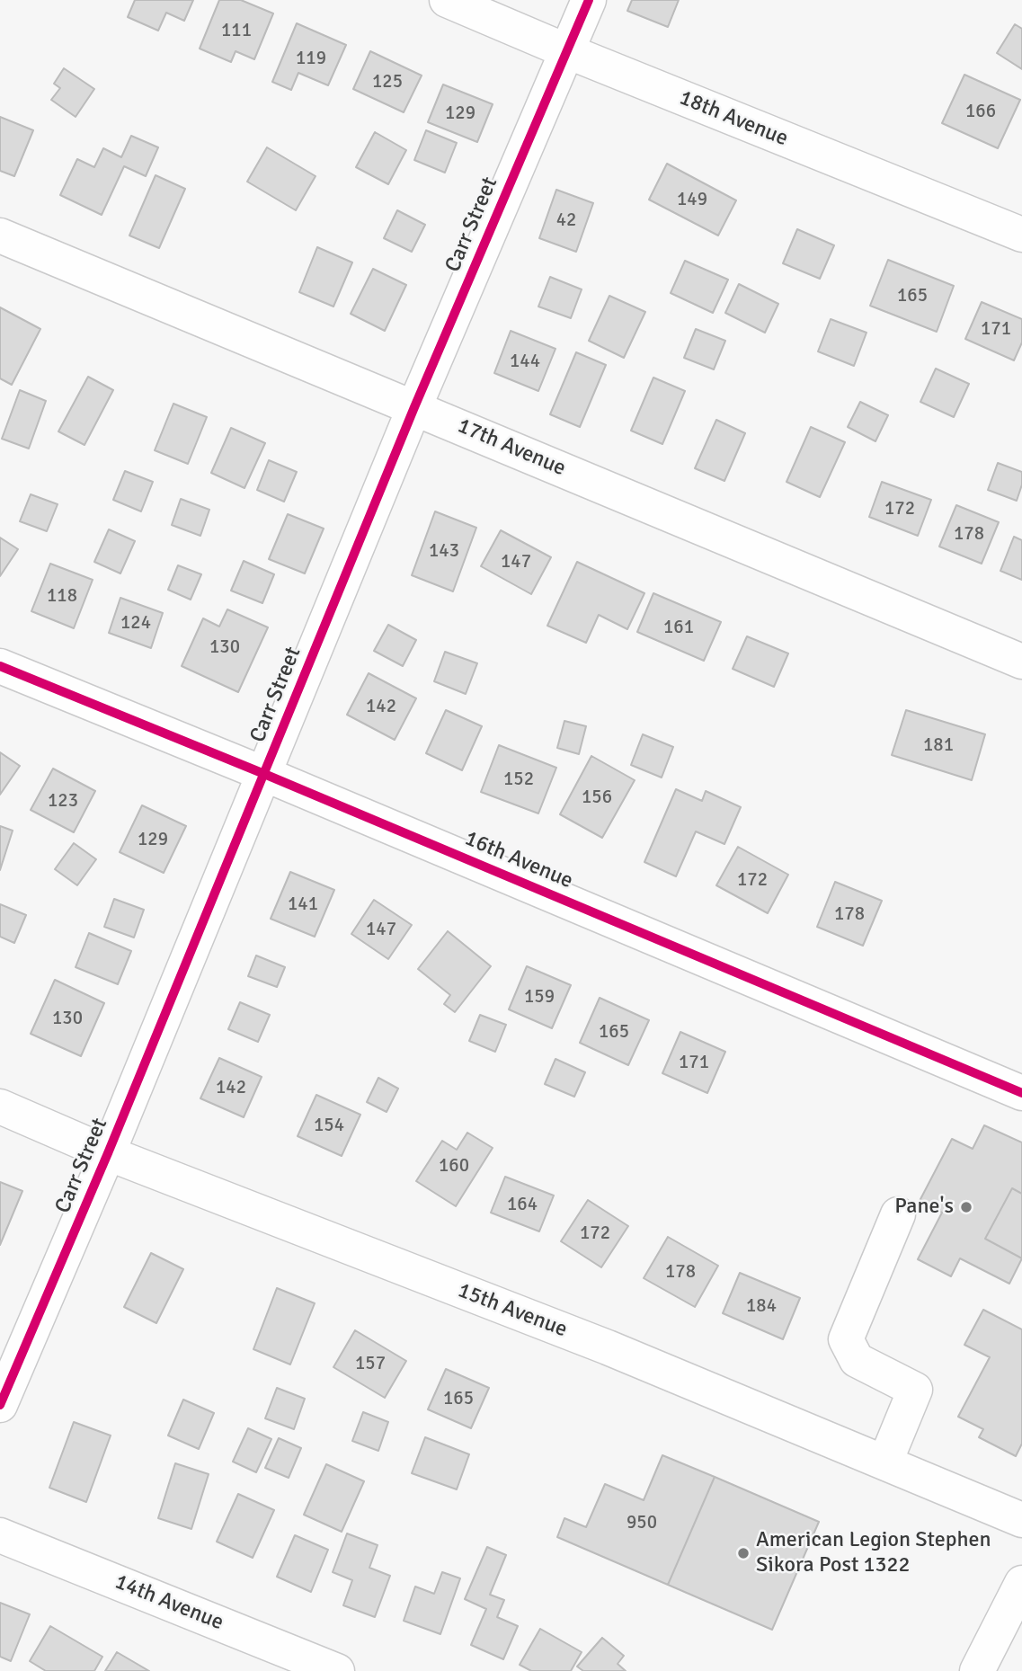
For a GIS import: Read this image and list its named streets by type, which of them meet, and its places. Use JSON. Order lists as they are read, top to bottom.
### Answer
{
  "streets": {
    "street": [
      "18th Avenue",
      "Carr Street",
      "17th Avenue",
      "16th Avenue",
      "15th Avenue",
      "14th Avenue"
    ]
  },
  "crossings": [
    ["18th Avenue", "Carr Street"],
    ["Carr Street", "17th Avenue"],
    ["Carr Street", "16th Avenue"],
    ["Carr Street", "15th Avenue"]
  ],
  "places": ["Pane's", "American Legion Stephen Sikora Post 1322"],
  "house_numbers": [
    "111",
    "119",
    "125",
    "166",
    "129",
    "149",
    "42",
    "165",
    "171",
    "144",
    "172",
    "178",
    "143",
    "147",
    "118",
    "124",
    "161",
    "130",
    "142",
    "181",
    "152",
    "156",
    "123",
    "129",
    "172",
    "141",
    "178",
    "147",
    "159",
    "130",
    "165",
    "171",
    "142",
    "154",
    "160",
    "164",
    "172",
    "178",
    "184",
    "157",
    "165",
    "950"
  ]
}
